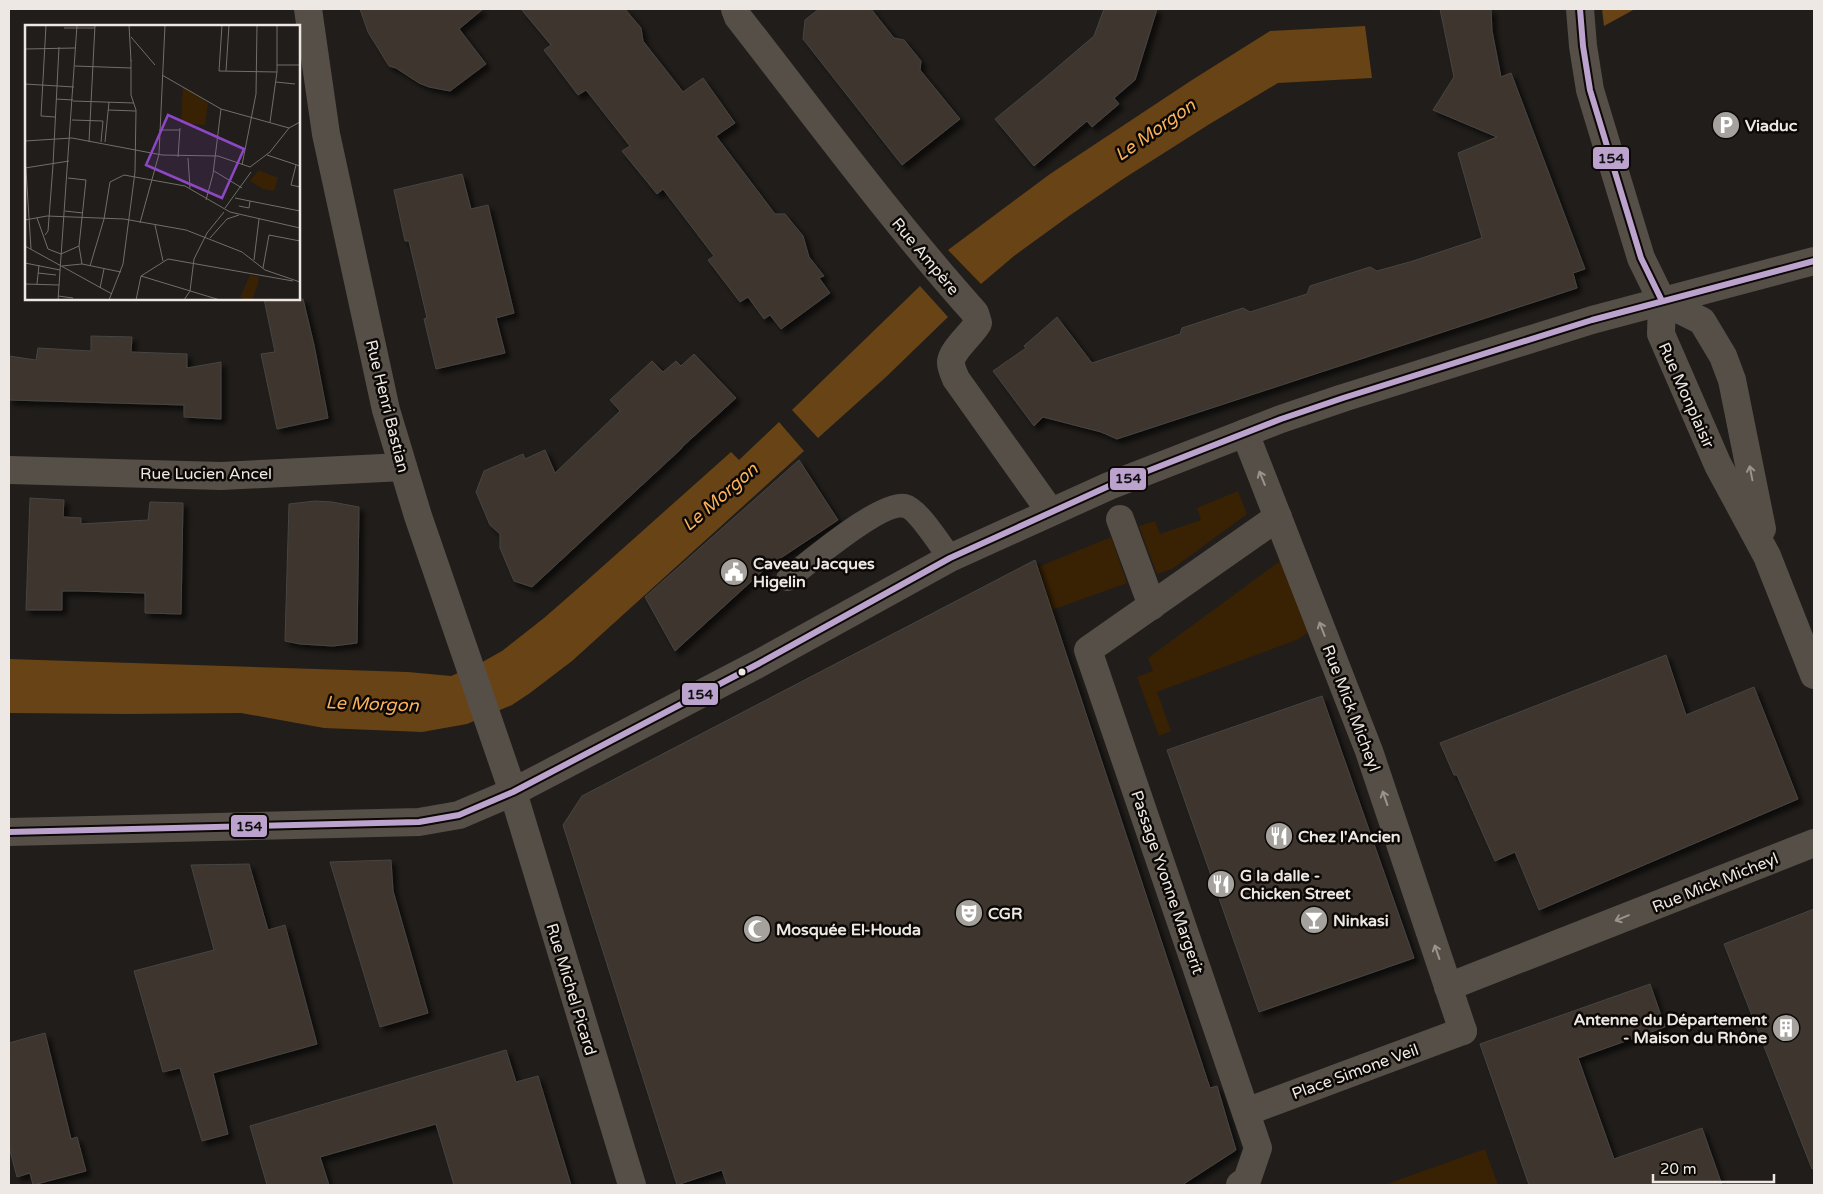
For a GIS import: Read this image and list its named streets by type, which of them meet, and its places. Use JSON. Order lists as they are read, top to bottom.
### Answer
{
  "streets": {
    "street": [
      "Rue Ampère",
      "Rue Monplaisir",
      "Rue Henri Bastian",
      "Rue Lucien Ancel",
      "Rue Mick Micheyl",
      "Passage Yvonne Margerit",
      "Rue Michel Picard",
      "Place Simone Veil"
    ]
  },
  "crossings": [
    ["Rue Henri Bastian", "Rue Lucien Ancel"],
    ["Rue Henri Bastian", "Rue Michel Picard"],
    ["Rue Mick Micheyl", "Passage Yvonne Margerit"],
    ["Rue Mick Micheyl", "Place Simone Veil"],
    ["Passage Yvonne Margerit", "Place Simone Veil"]
  ],
  "water": ["Le Morgon"],
  "places": {
    "parking": ["Viaduc"],
    "public building": ["Caveau Jacques Higelin"],
    "restaurant": ["Chez l'Ancien", "G la dalle - Chicken Street"],
    "theatre": ["CGR"],
    "bar": ["Ninkasi"],
    "mosque": ["Mosquée El-Houda"],
    "building": ["Antenne du Département - Maison du Rhône"]
  },
  "lines": ["transit line 154"],
  "scale_bar": "20 m"
}
